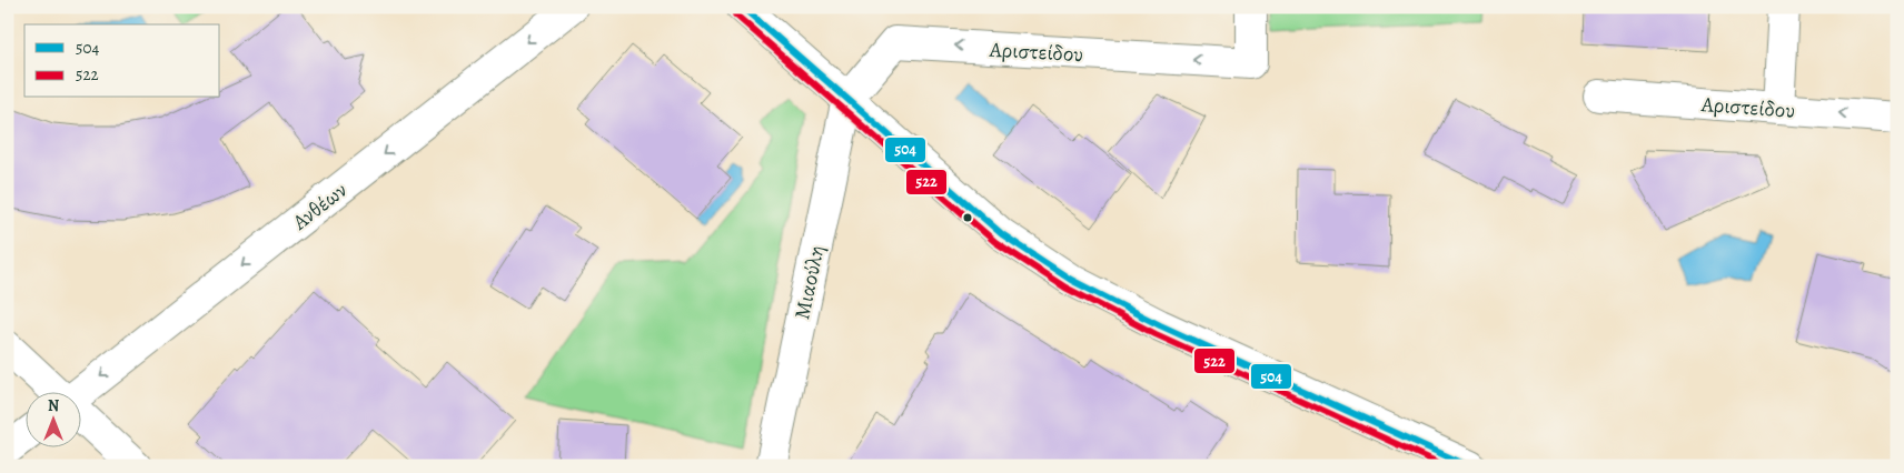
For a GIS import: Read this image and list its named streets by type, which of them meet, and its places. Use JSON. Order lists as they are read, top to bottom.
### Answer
{
  "streets": {
    "street": ["Αριστείδου", "Ανθέων", "Μιαούλη"]
  },
  "crossings": [
    ["Αριστείδου", "Μιαούλη"]
  ],
  "one_way": ["Αριστείδου", "Ανθέων"],
  "lines": ["transit line 504", "transit line 522"],
  "legend": ["504", "522"],
  "north": "top"
}
